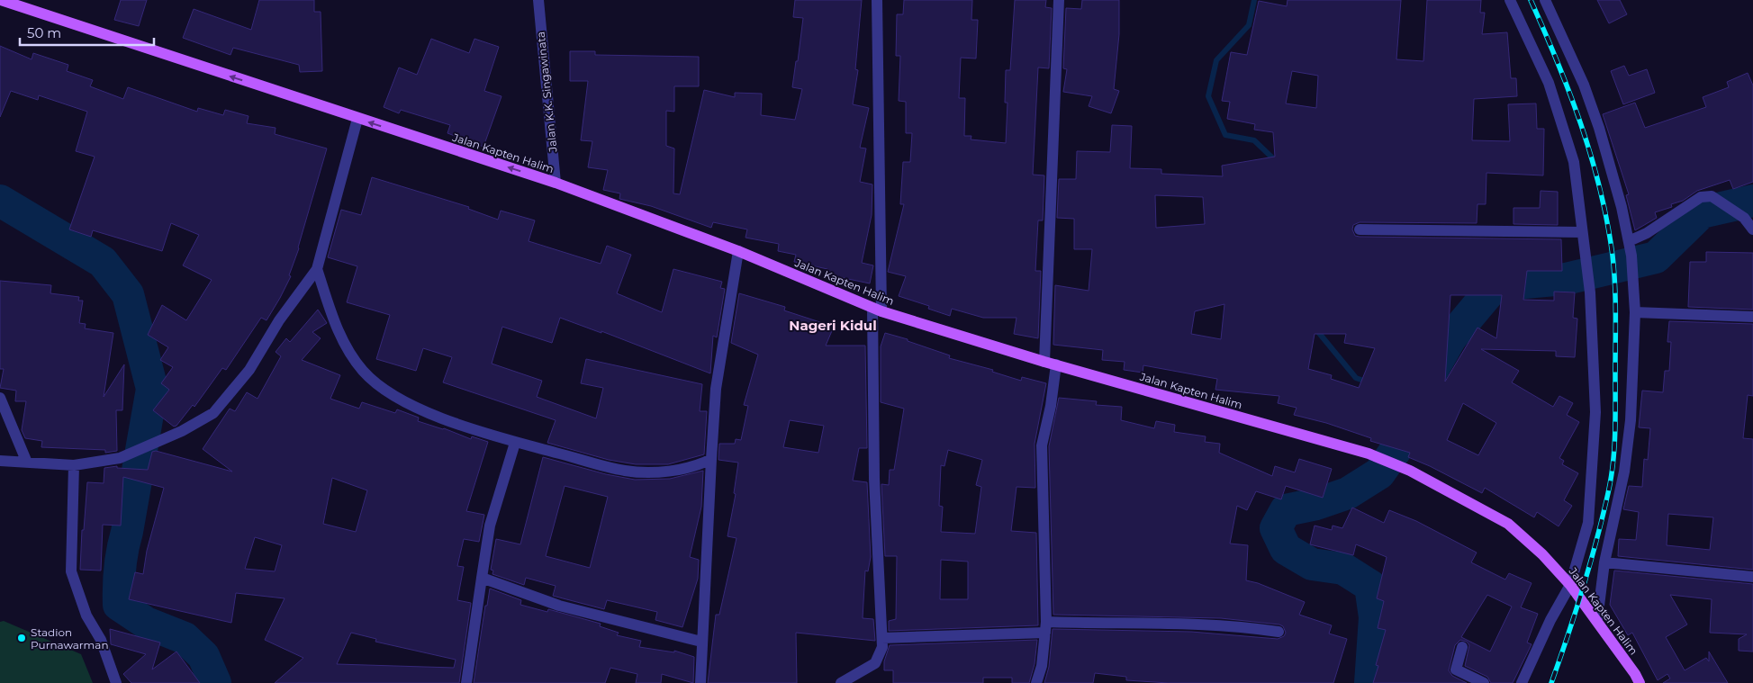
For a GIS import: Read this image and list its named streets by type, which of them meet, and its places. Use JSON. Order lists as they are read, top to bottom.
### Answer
{
  "streets": {
    "main road": ["Jalan Kapten Halim"],
    "street": ["Jalan K.K. Singawinata"]
  },
  "crossings": [
    ["Jalan K.K. Singawinata", "Jalan Kapten Halim"]
  ],
  "districts": ["Nageri Kidul"],
  "places": ["Stadion Purnawarman"],
  "scale_bar": "50 m"
}
